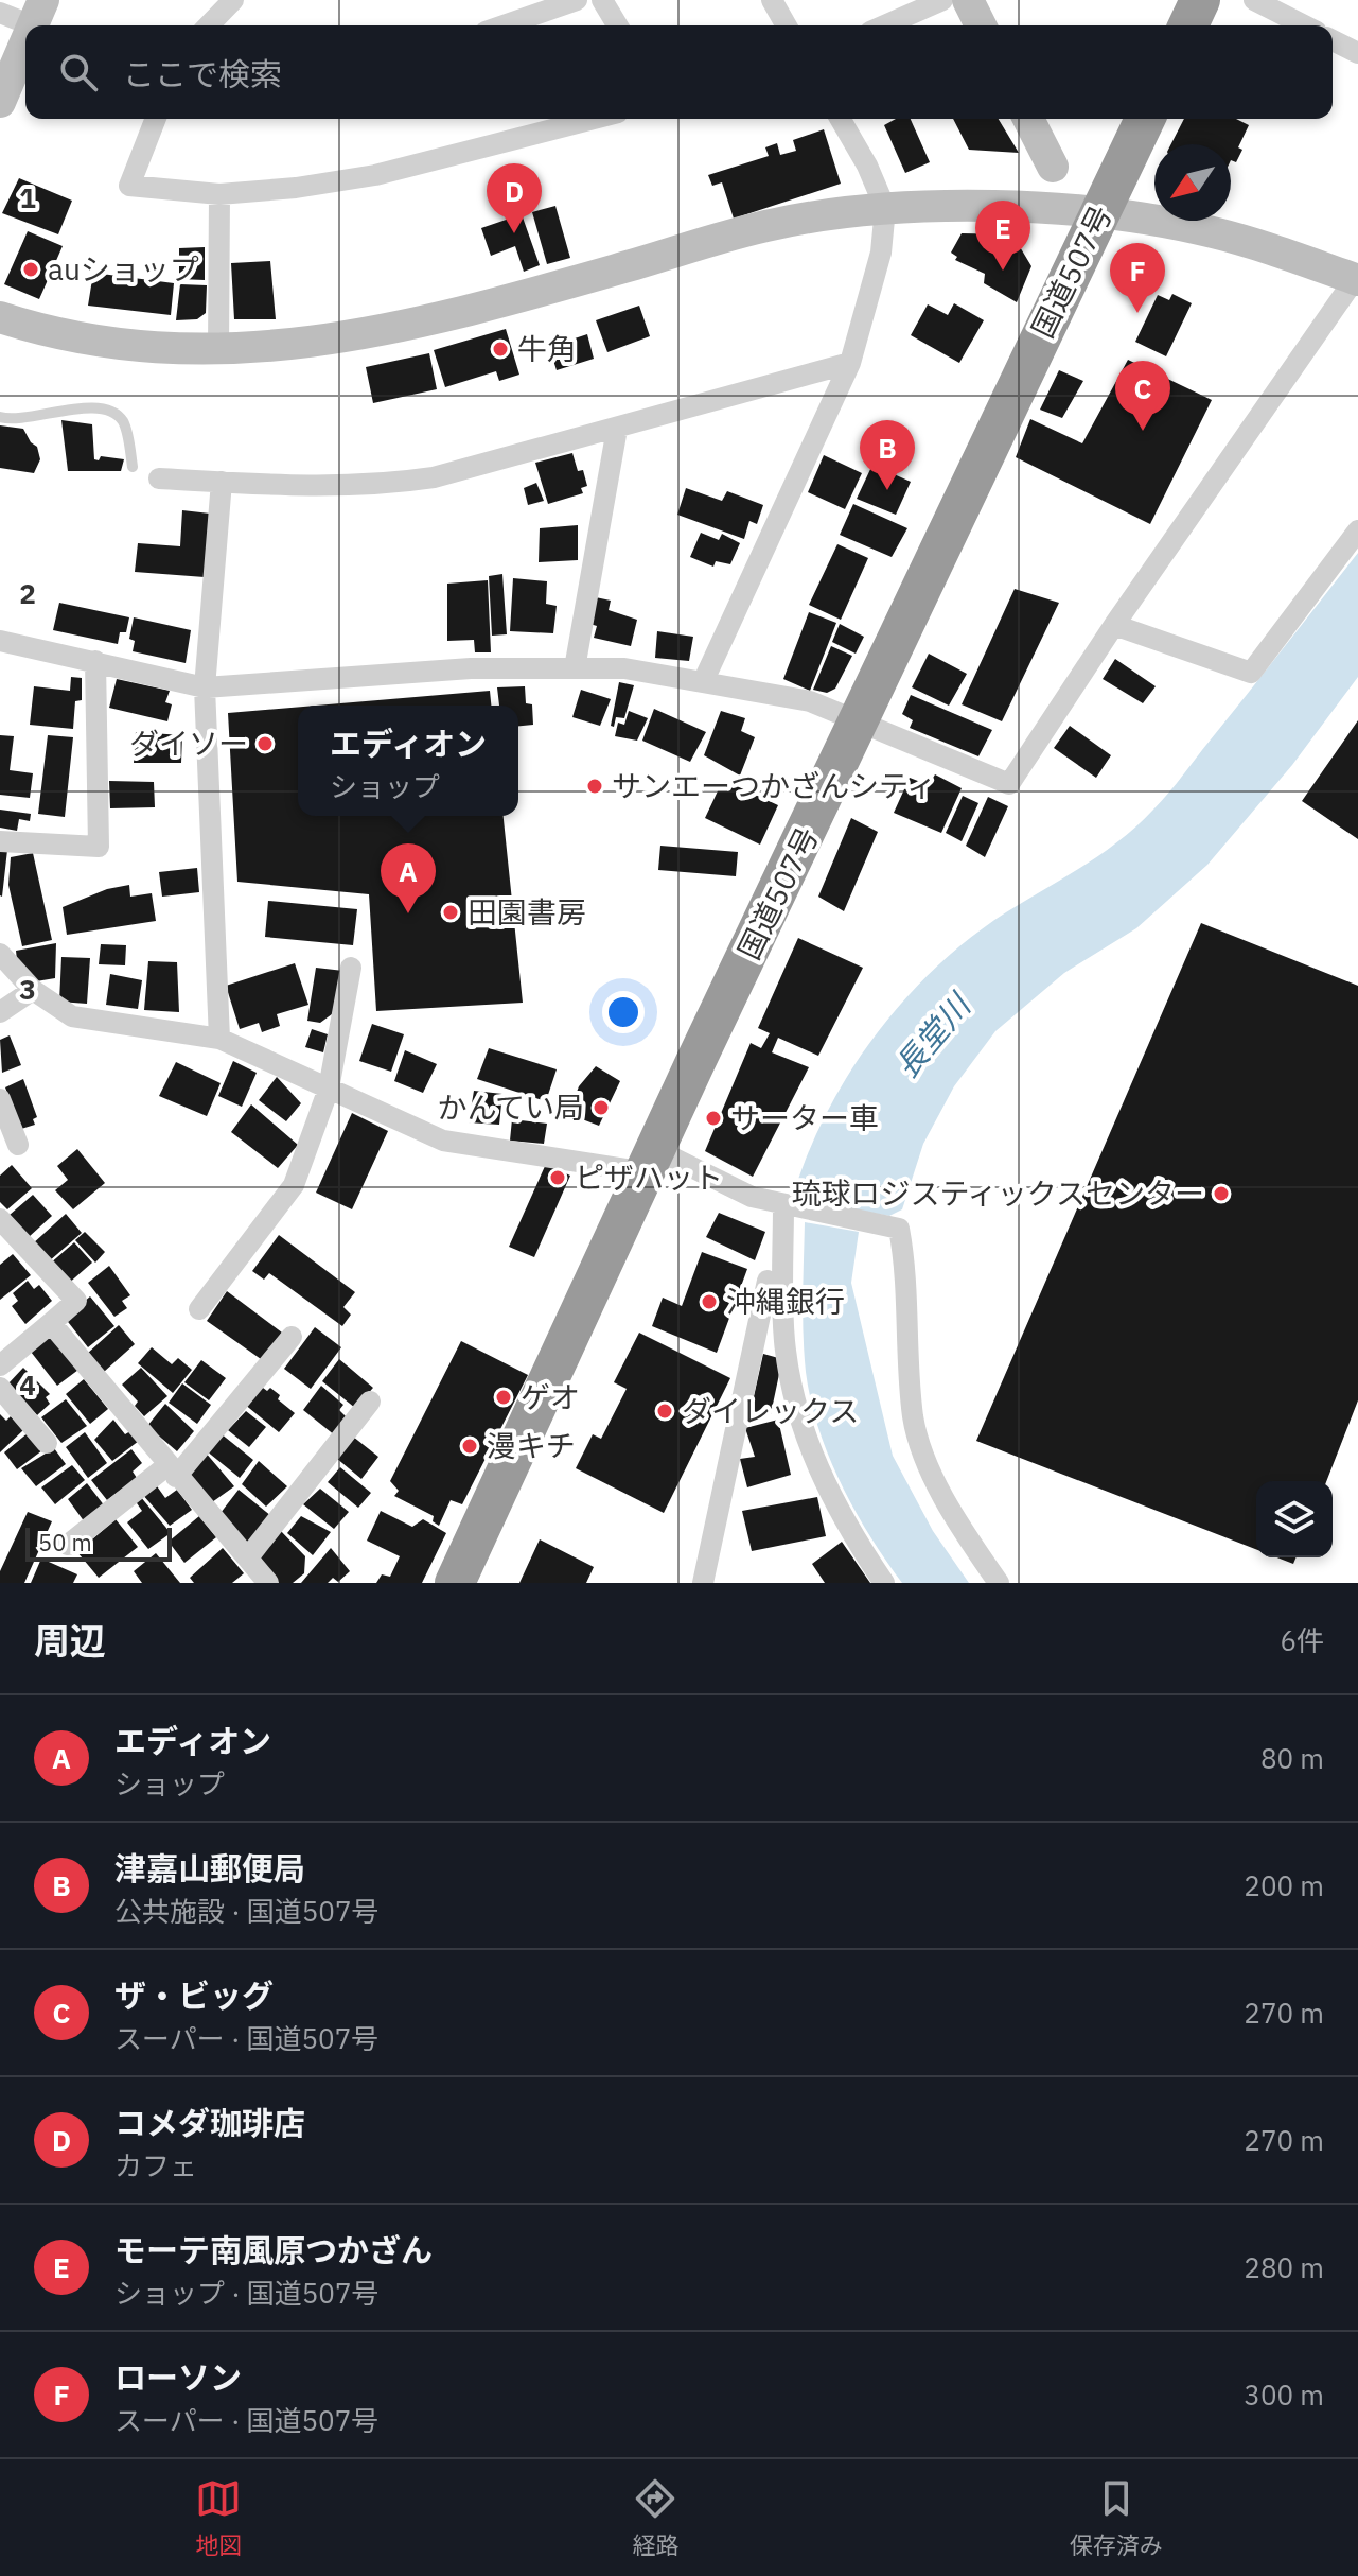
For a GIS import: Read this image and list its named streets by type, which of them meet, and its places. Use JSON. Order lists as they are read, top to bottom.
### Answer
{
  "streets": {
    "highway": ["国道507号"]
  },
  "water": ["長堂川"],
  "places": [
    "auショップ",
    "牛角",
    "ダイソー",
    "サンエーつかざんシティ",
    "田園書房",
    "かんてい局",
    "サーター車",
    "ピザハット",
    "琉球ロジスティックスセンター",
    "沖縄銀行",
    "ゲオ",
    "ダイレックス",
    "漫キチ"
  ],
  "scale_bar": "50 m",
  "north": "bottom left",
  "page": {
    "search": "ここで検索",
    "pins": [
      "D",
      "E",
      "F",
      "C",
      "B",
      "A"
    ],
    "popup": ["エディオン", "ショップ"],
    "scale": "50 m",
    "heading": ["周辺", "6件"],
    "list": [
      {
        "mark": "A",
        "name": "エディオン",
        "note": "ショップ",
        "value": "80 m"
      },
      {
        "mark": "B",
        "name": "津嘉山郵便局",
        "note": "公共施設 · 国道507号",
        "value": "200 m"
      },
      {
        "mark": "C",
        "name": "ザ・ビッグ",
        "note": "スーパー · 国道507号",
        "value": "270 m"
      },
      {
        "mark": "D",
        "name": "コメダ珈琲店",
        "note": "カフェ",
        "value": "270 m"
      },
      {
        "mark": "E",
        "name": "モーテ南風原つかざん",
        "note": "ショップ · 国道507号",
        "value": "280 m"
      },
      {
        "mark": "F",
        "name": "ローソン",
        "note": "スーパー · 国道507号",
        "value": "300 m"
      }
    ],
    "nav": ["地図", "経路", "保存済み"]
  },
  "grid": {
    "rows": [
      "1",
      "2",
      "3",
      "4"
    ]
  }
}
